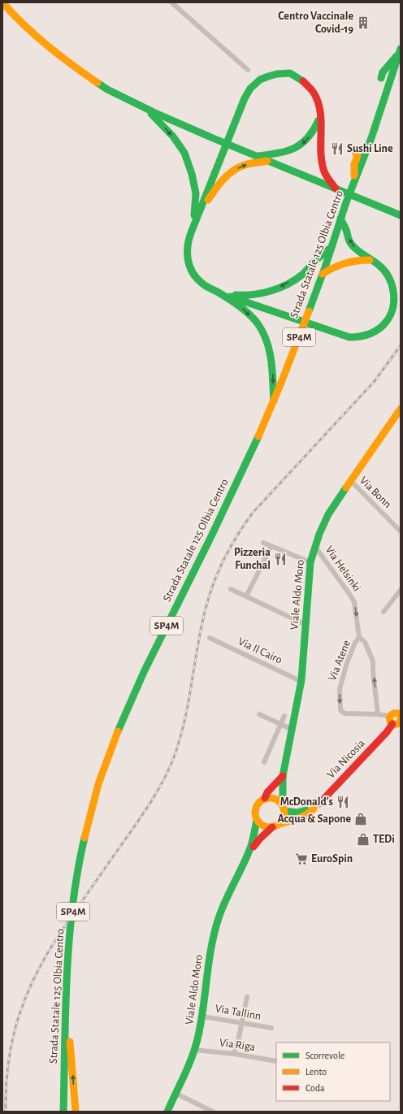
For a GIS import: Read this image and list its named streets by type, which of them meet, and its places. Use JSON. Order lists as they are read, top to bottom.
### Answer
{
  "streets": {
    "main road": [
      "Strada Statale 125 Olbia Centro",
      "SP4M",
      "Viale Aldo Moro",
      "Via Nicosia"
    ],
    "street": [
      "Via Bonn",
      "Via Helsinki",
      "Via Il Cairo",
      "Via Atene",
      "Via Tallinn",
      "Via Riga"
    ]
  },
  "crossings": [
    ["Via Bonn", "Viale Aldo Moro"],
    ["Via Helsinki", "Viale Aldo Moro"],
    ["Via Helsinki", "Via Atene"],
    ["Viale Aldo Moro", "Via Il Cairo"],
    ["Viale Aldo Moro", "Via Nicosia"],
    ["Viale Aldo Moro", "Via Tallinn"],
    ["Viale Aldo Moro", "Via Riga"]
  ],
  "places": {
    "building": ["Centro Vaccinale Covid-19"],
    "restaurant": ["Sushi Line", "Pizzeria Funchal", "McDonald's"],
    "shop": ["Acqua & Sapone", "TEDi"],
    "supermarket": ["EuroSpin"]
  },
  "legend": ["Scorrevole", "Lento", "Coda"]
}
